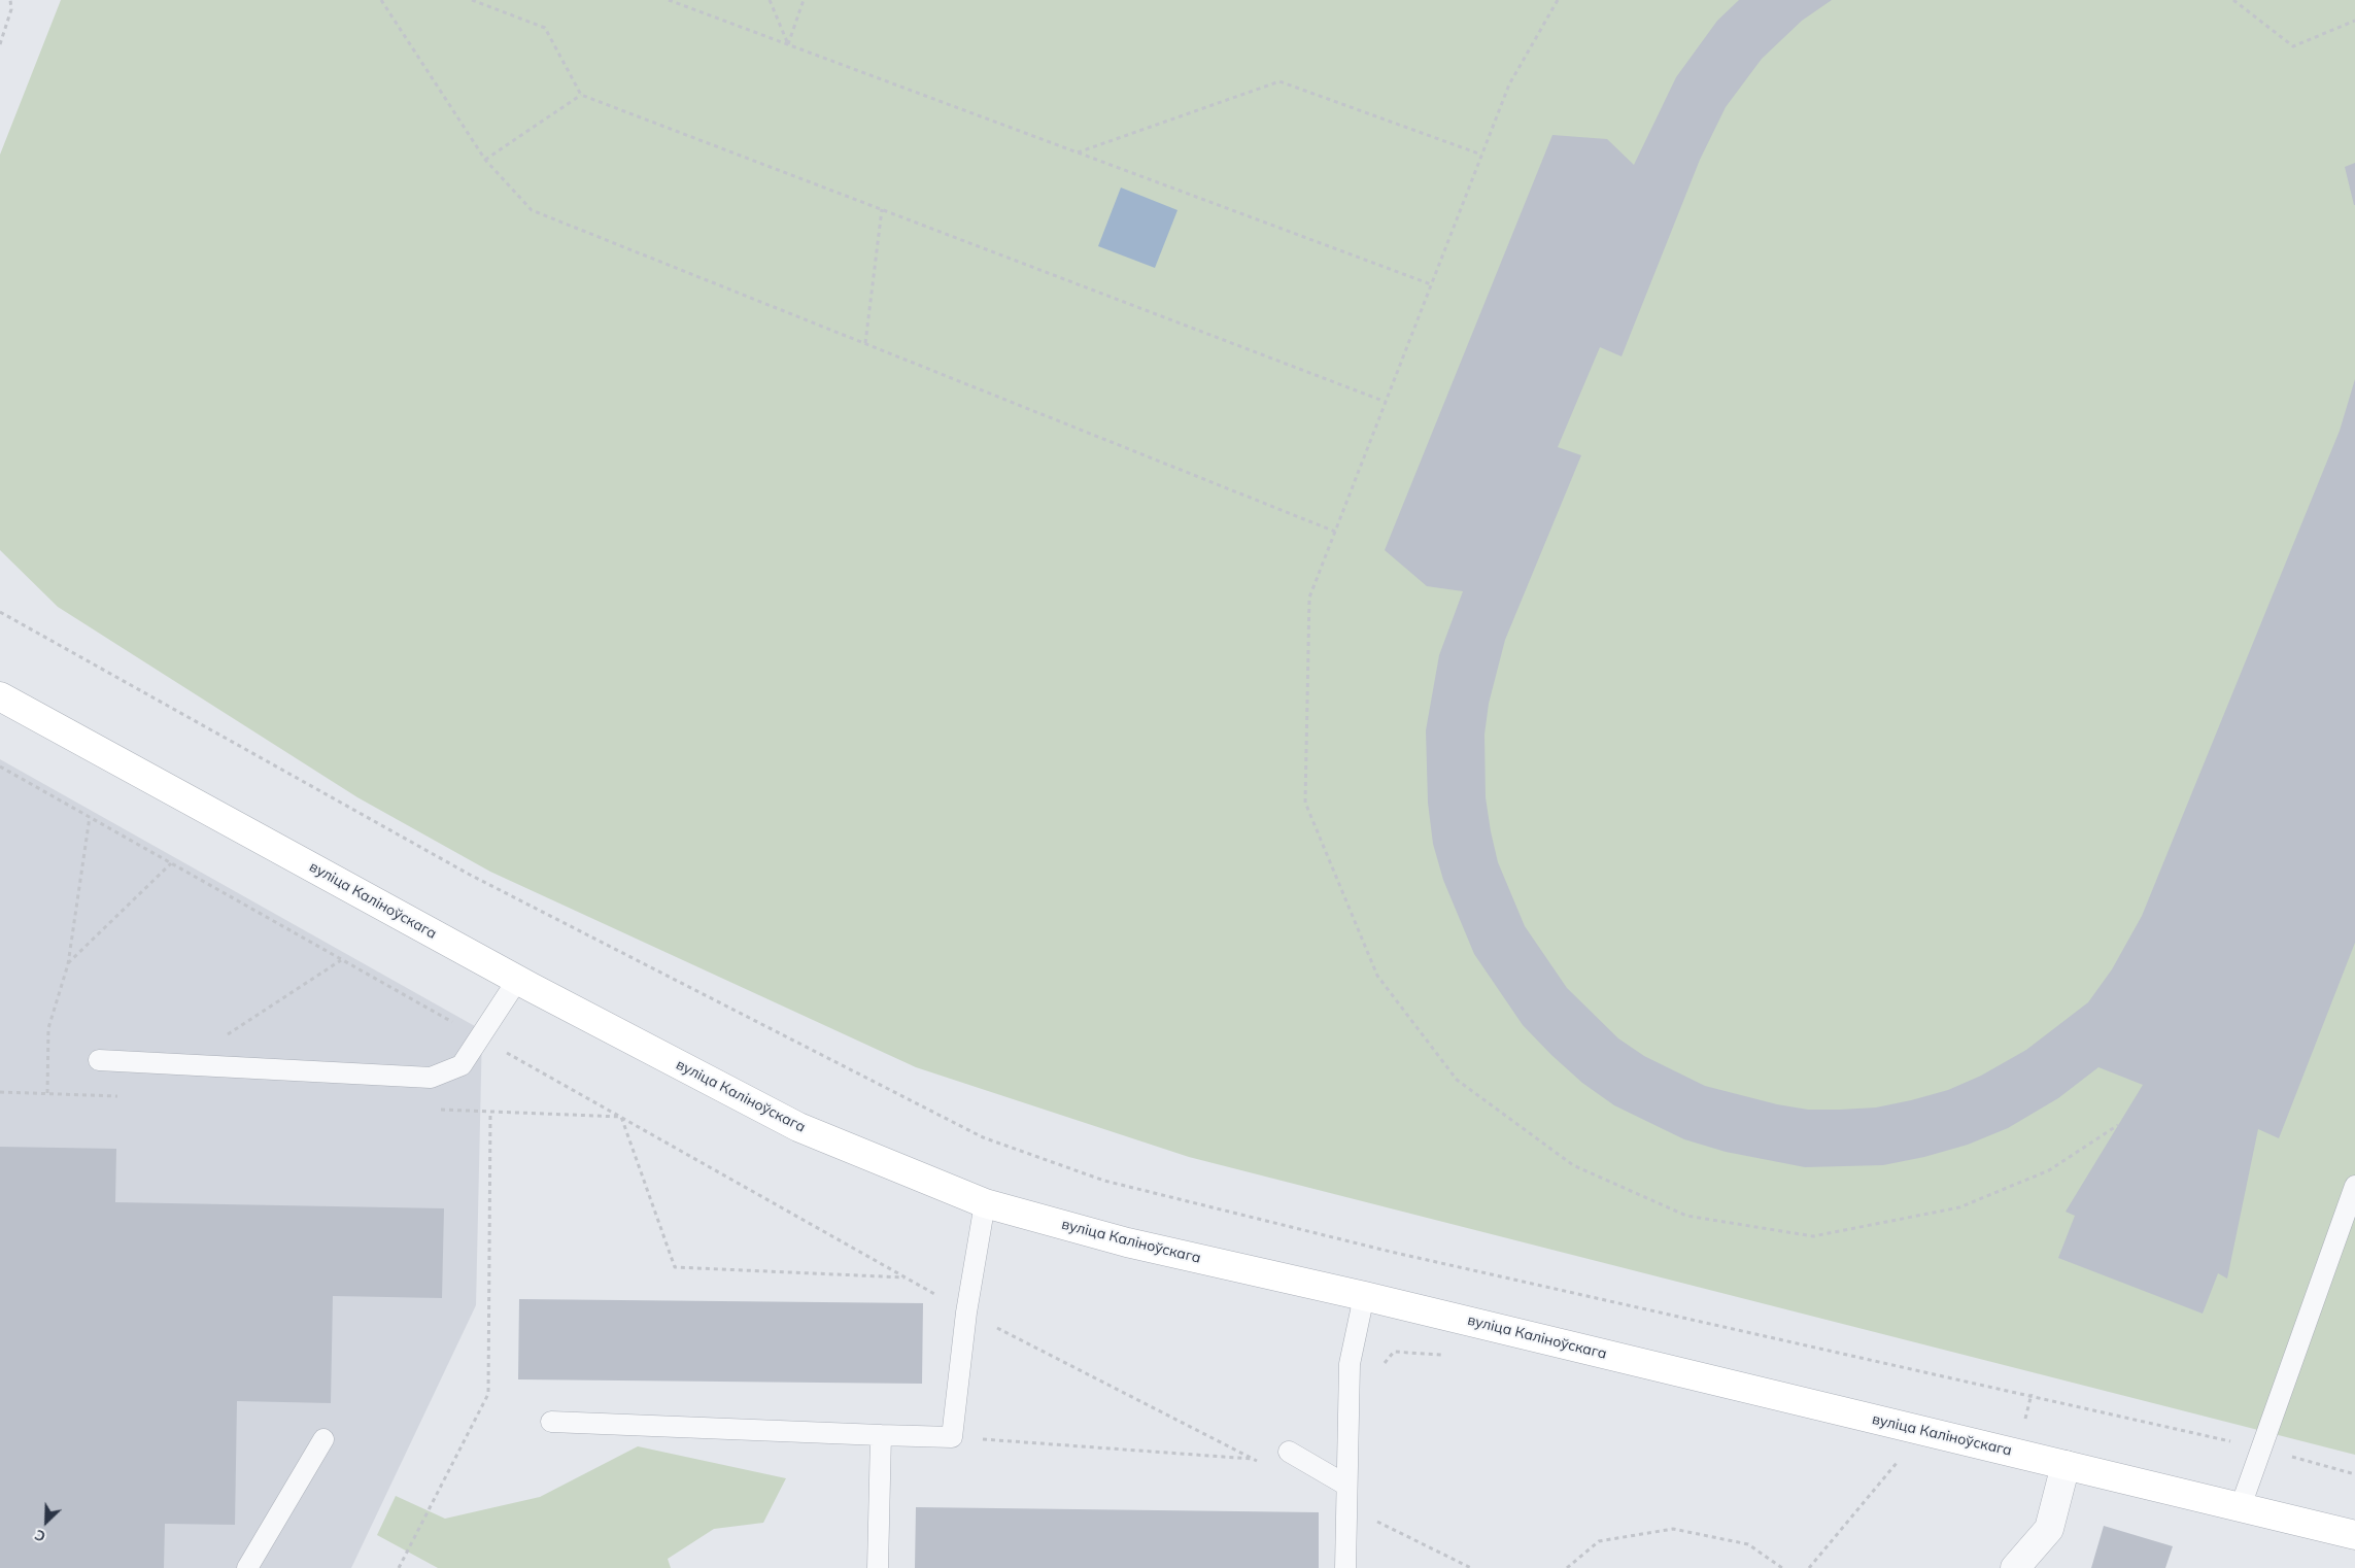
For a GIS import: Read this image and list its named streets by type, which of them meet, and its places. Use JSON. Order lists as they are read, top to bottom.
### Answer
{
  "streets": {
    "main road": ["вуліца Каліноўскага"]
  },
  "north": "bottom left"
}
